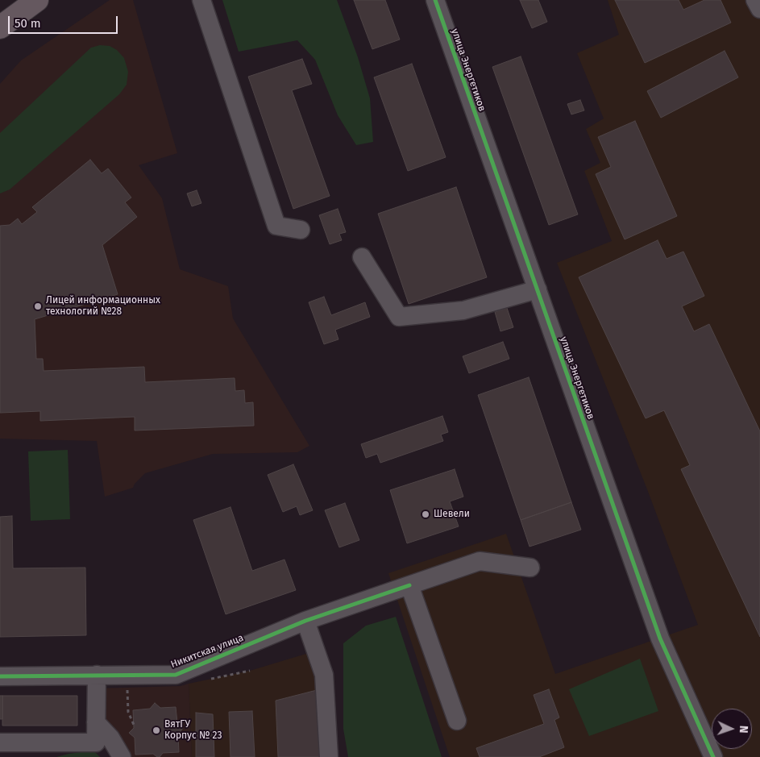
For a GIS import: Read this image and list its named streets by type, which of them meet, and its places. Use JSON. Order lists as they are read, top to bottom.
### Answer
{
  "streets": {
    "street": ["улица Энергетиков", "Никитская улица"]
  },
  "places": ["Лицей информационных технологий №28", "Шевели", "ВятГУ Корпус № 23"],
  "scale_bar": "50 m",
  "north": "right"
}
